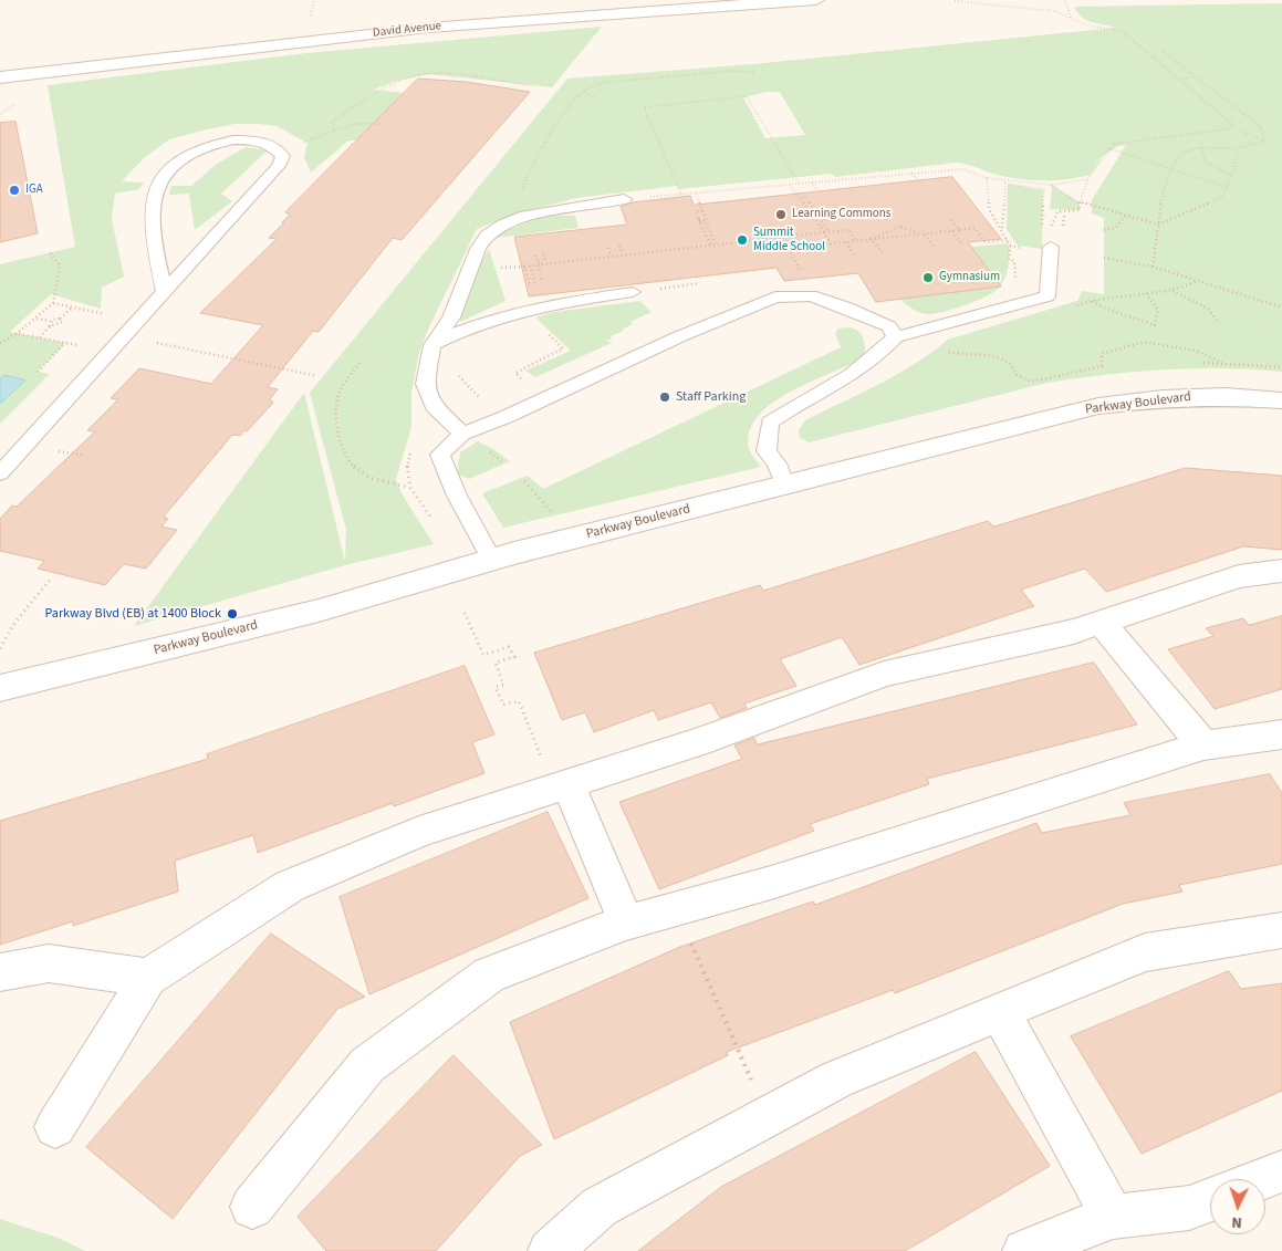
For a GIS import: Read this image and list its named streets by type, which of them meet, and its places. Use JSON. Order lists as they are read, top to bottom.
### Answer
{
  "streets": {
    "street": ["David Avenue", "Parkway Boulevard"]
  },
  "places": [
    "IGA",
    "Learning Commons",
    "Summit Middle School",
    "Gymnasium",
    "Staff Parking",
    "Parkway Blvd (EB) at 1400 Block"
  ],
  "north": "bottom"
}
